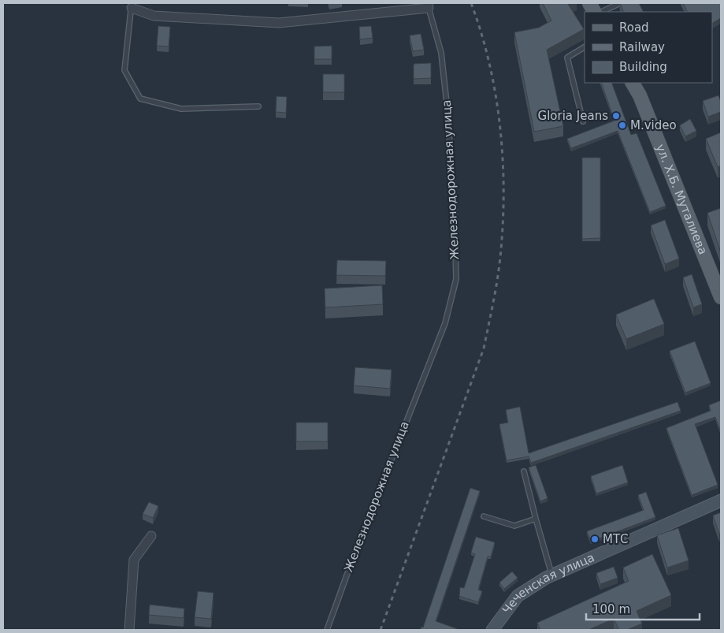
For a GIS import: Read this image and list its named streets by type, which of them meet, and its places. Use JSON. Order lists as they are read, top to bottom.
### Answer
{
  "streets": {
    "main road": ["ул. Х.Б. Муталиева", "Чеченская улица"],
    "street": ["Железнодорожная улица"]
  },
  "places": ["Gloria Jeans", "M.video", "МТС"],
  "legend": ["Road", "Railway", "Building"],
  "scale_bar": "100 m"
}
